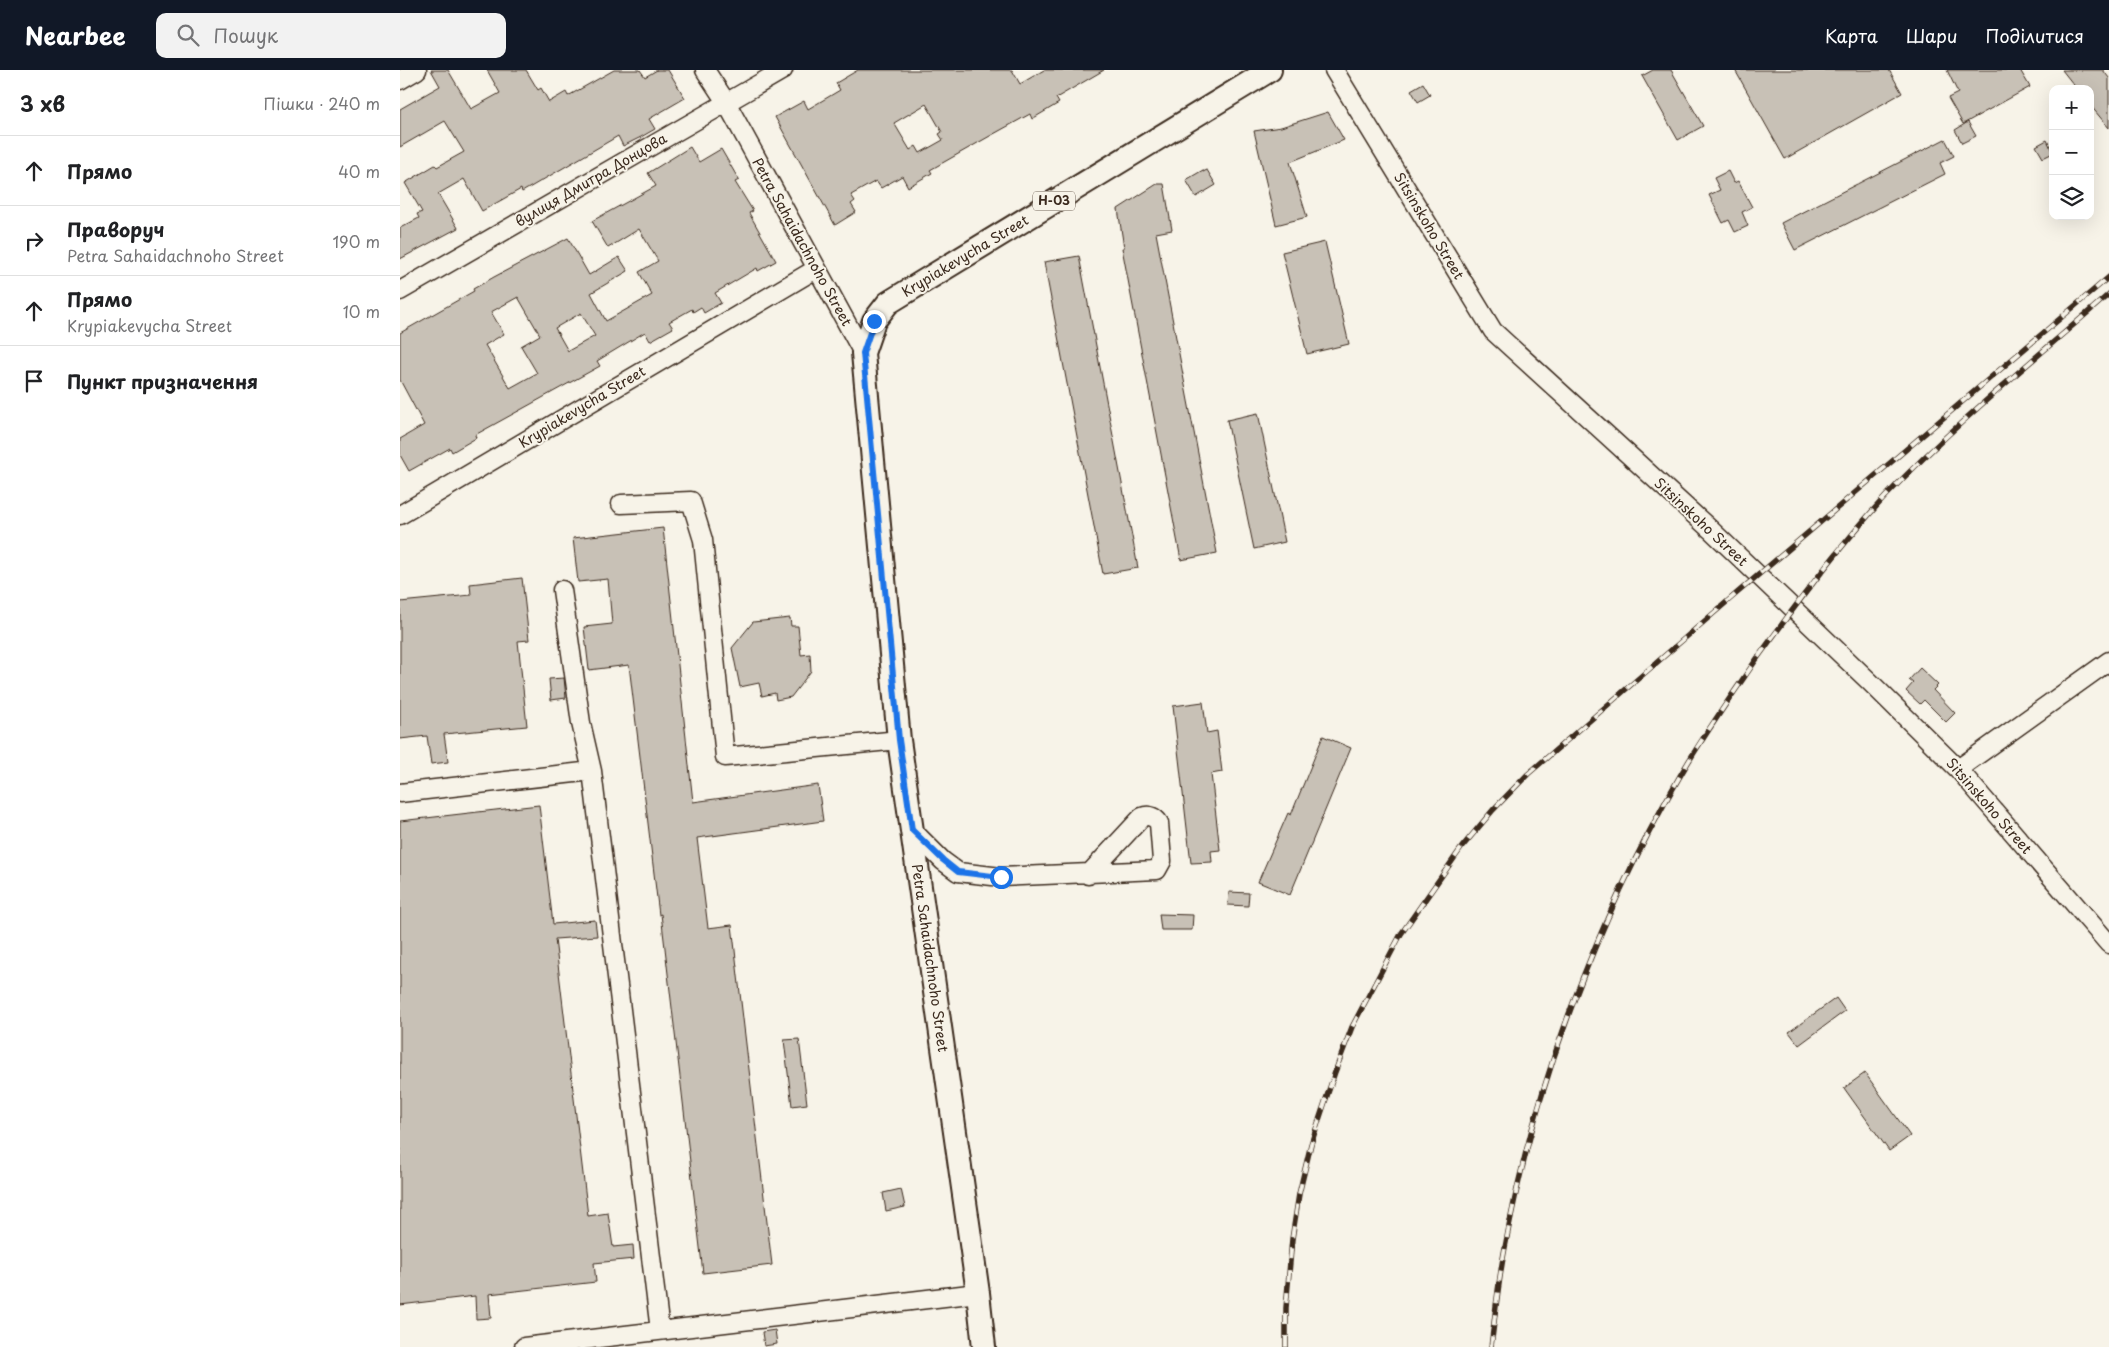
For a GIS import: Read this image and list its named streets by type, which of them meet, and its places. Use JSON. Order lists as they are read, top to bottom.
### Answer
{
  "streets": {
    "main road": ["Н-03", "Petra Sahaidachnoho Street", "Krypiakevycha Street"],
    "street": ["вулиця Дмитра Донцова", "Sitsinskoho Street"]
  },
  "crossings": [
    ["вулиця Дмитра Донцова", "Petra Sahaidachnoho Street"],
    ["Petra Sahaidachnoho Street", "Krypiakevycha Street"]
  ],
  "page": {
    "header": "Nearbee",
    "search": "Пошук",
    "nav": ["Карта", "Шари", "Поділитися"],
    "heading": ["3 хв", "Пішки · 240 m"],
    "map_buttons": ["+", "−"],
    "list": [
      ["Прямо", "40 m"],
      ["Праворуч", "Petra Sahaidachnoho Street", "190 m"],
      ["Прямо", "Krypiakevycha Street", "10 m"],
      "Пункт призначення"
    ]
  }
}
